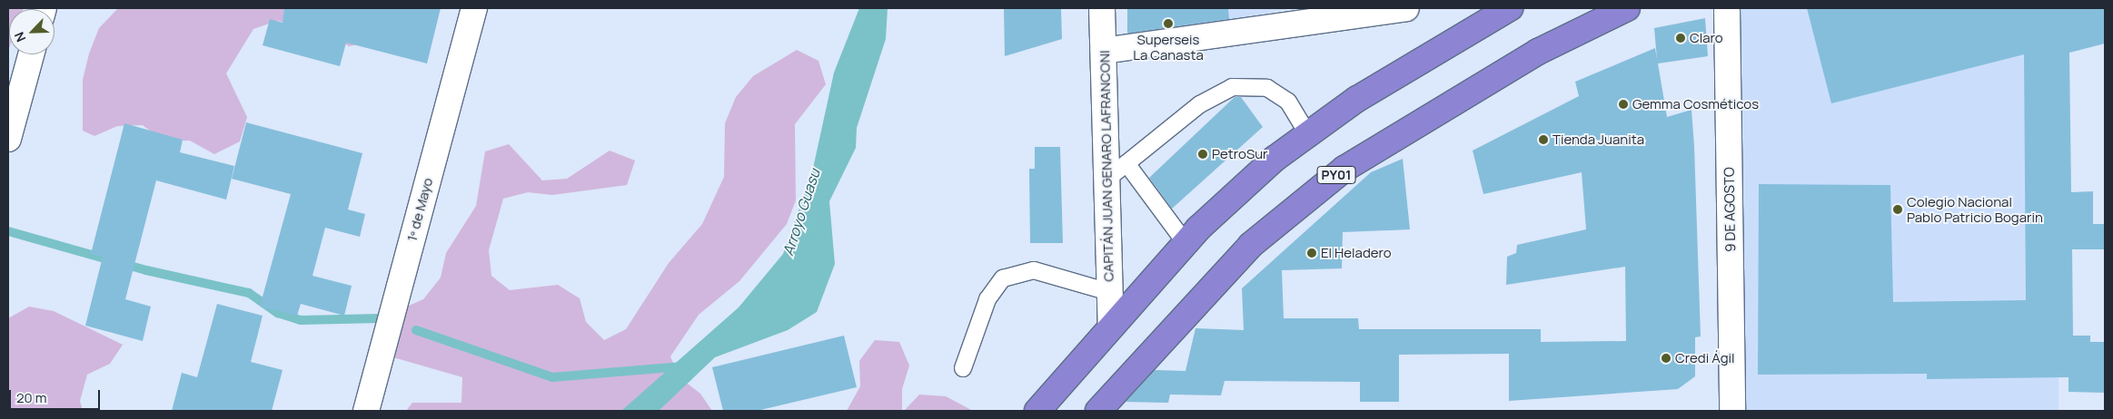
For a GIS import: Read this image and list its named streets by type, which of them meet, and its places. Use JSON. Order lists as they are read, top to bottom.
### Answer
{
  "streets": {
    "highway": ["PY01"],
    "street": ["CAPITÁN JUAN GENARO LAFRANCONI", "1º de Mayo", "9 DE AGOSTO"]
  },
  "water": ["Arroyo Guasu"],
  "places": [
    "Superseis La Canasta",
    "Claro",
    "Gemma Cosméticos",
    "Tienda Juanita",
    "PetroSur",
    "Colegio Nacional Pablo Patricio Bogarin",
    "El Heladero",
    "Credi Ágil"
  ],
  "scale_bar": "20 m",
  "north": "bottom left"
}
